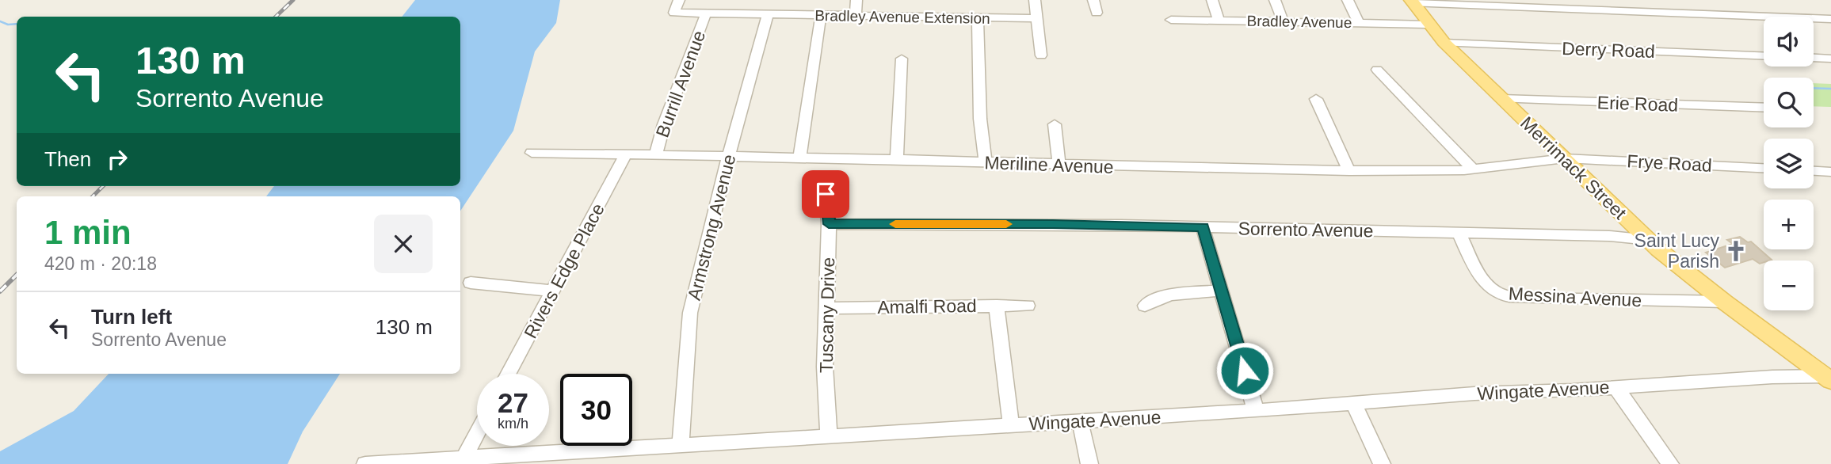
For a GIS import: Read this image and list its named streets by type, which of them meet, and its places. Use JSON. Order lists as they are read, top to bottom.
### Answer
{
  "streets": {
    "main road": ["Merrimack Street"],
    "street": [
      "Bradley Avenue Extension",
      "Bradley Avenue",
      "Derry Road",
      "Burrill Avenue",
      "Erie Road",
      "Frye Road",
      "Meriline Avenue",
      "Armstrong Avenue",
      "Sorrento Avenue",
      "Rivers Edge Place",
      "Messina Avenue",
      "Amalfi Road",
      "Tuscany Drive",
      "Wingate Avenue"
    ]
  },
  "crossings": [
    ["Bradley Avenue Extension", "Armstrong Avenue"],
    ["Bradley Avenue", "Merrimack Street"],
    ["Derry Road", "Merrimack Street"],
    ["Burrill Avenue", "Meriline Avenue"],
    ["Erie Road", "Merrimack Street"],
    ["Frye Road", "Meriline Avenue"],
    ["Frye Road", "Merrimack Street"],
    ["Meriline Avenue", "Merrimack Street"],
    ["Meriline Avenue", "Armstrong Avenue"],
    ["Meriline Avenue", "Rivers Edge Place"],
    ["Merrimack Street", "Sorrento Avenue"],
    ["Merrimack Street", "Messina Avenue"],
    ["Merrimack Street", "Wingate Avenue"],
    ["Armstrong Avenue", "Wingate Avenue"],
    ["Sorrento Avenue", "Messina Avenue"],
    ["Sorrento Avenue", "Tuscany Drive"],
    ["Amalfi Road", "Tuscany Drive"],
    ["Tuscany Drive", "Wingate Avenue"]
  ],
  "places": {
    "church": ["Saint Lucy Parish"]
  },
  "page": {
    "map_buttons": ["+", "−"],
    "turn": ["130 m", "Sorrento Avenue"],
    "then": "Then",
    "heading": ["1 min", "420 m · 20:18"],
    "list": [
      {
        "name": "Turn left",
        "note": "Sorrento Avenue",
        "value": "130 m"
      }
    ],
    "speed": "27 km/h",
    "limit": "30"
  }
}
